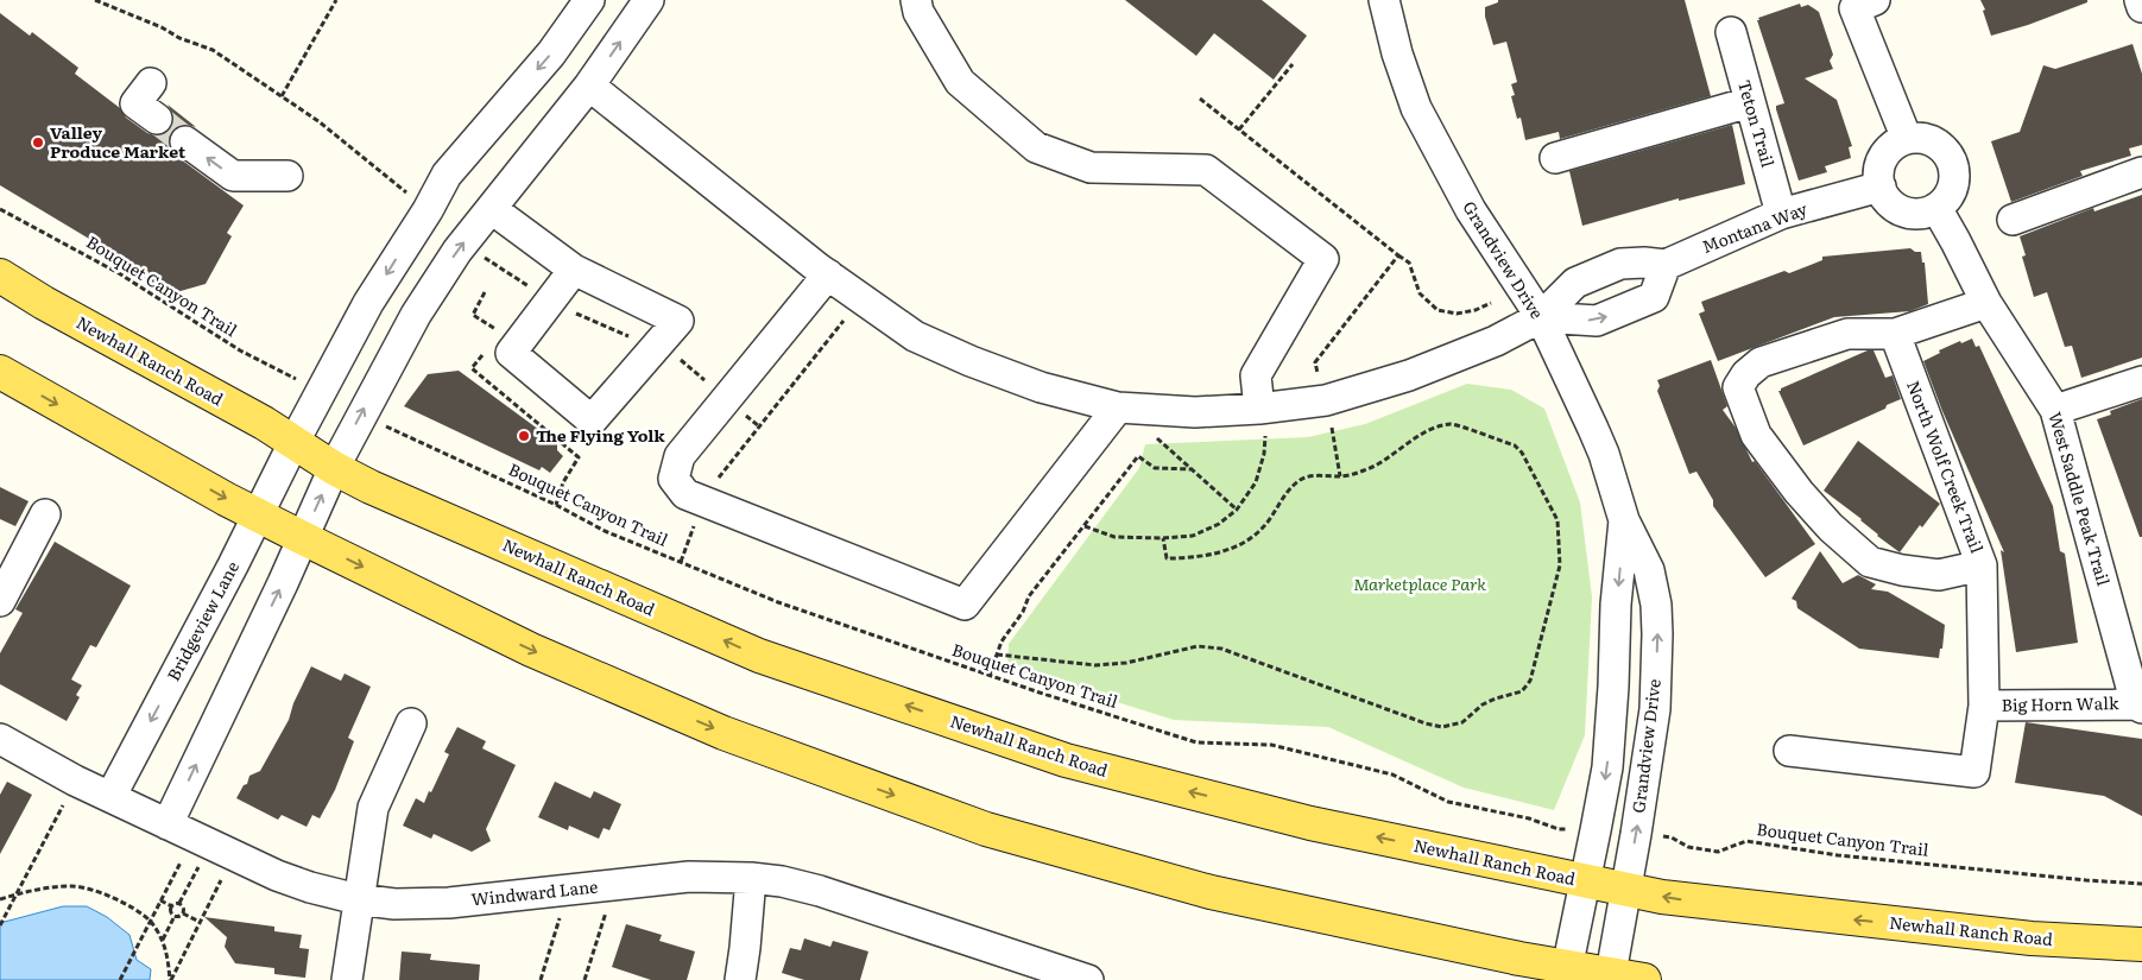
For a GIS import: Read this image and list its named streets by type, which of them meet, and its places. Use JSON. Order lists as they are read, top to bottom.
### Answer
{
  "streets": {
    "main road": ["Newhall Ranch Road"],
    "street": [
      "Teton Trail",
      "Montana Way",
      "Grandview Drive",
      "North Wolf Creek Trail",
      "West Saddle Peak Trail",
      "Bridgeview Lane",
      "Big Horn Walk",
      "Windward Lane"
    ],
    "path": ["Bouquet Canyon Trail"]
  },
  "crossings": [
    ["Teton Trail", "Montana Way"],
    ["Montana Way", "Grandview Drive"],
    ["Montana Way", "West Saddle Peak Trail"],
    ["Grandview Drive", "Bouquet Canyon Trail"],
    ["Grandview Drive", "Newhall Ranch Road"],
    ["Bouquet Canyon Trail", "Bridgeview Lane"],
    ["Newhall Ranch Road", "Bridgeview Lane"],
    ["North Wolf Creek Trail", "Big Horn Walk"],
    ["West Saddle Peak Trail", "Big Horn Walk"],
    ["Bridgeview Lane", "Windward Lane"]
  ],
  "parks": ["Marketplace Park"],
  "places": ["Valley Produce Market", "The Flying Yolk"]
}
